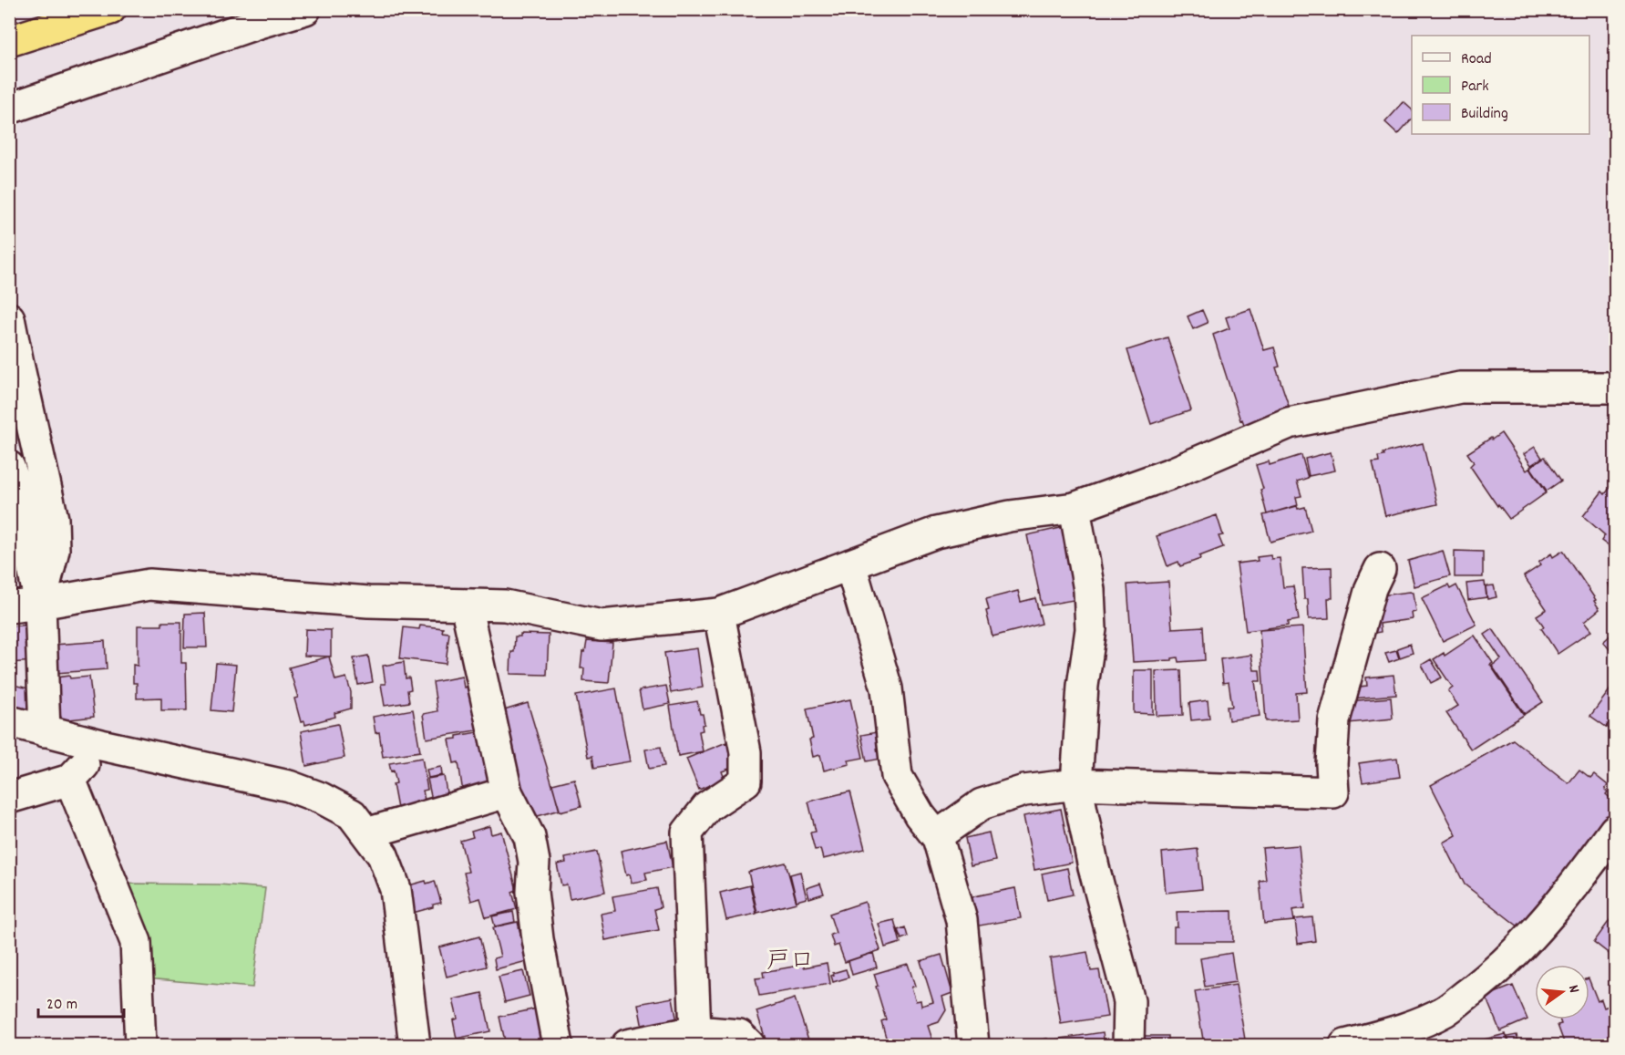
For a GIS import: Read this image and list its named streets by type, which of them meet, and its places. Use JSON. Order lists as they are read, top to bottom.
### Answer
{
  "districts": ["戸口"],
  "legend": ["Road", "Park", "Building"],
  "scale_bar": "20 m",
  "north": "right"
}
